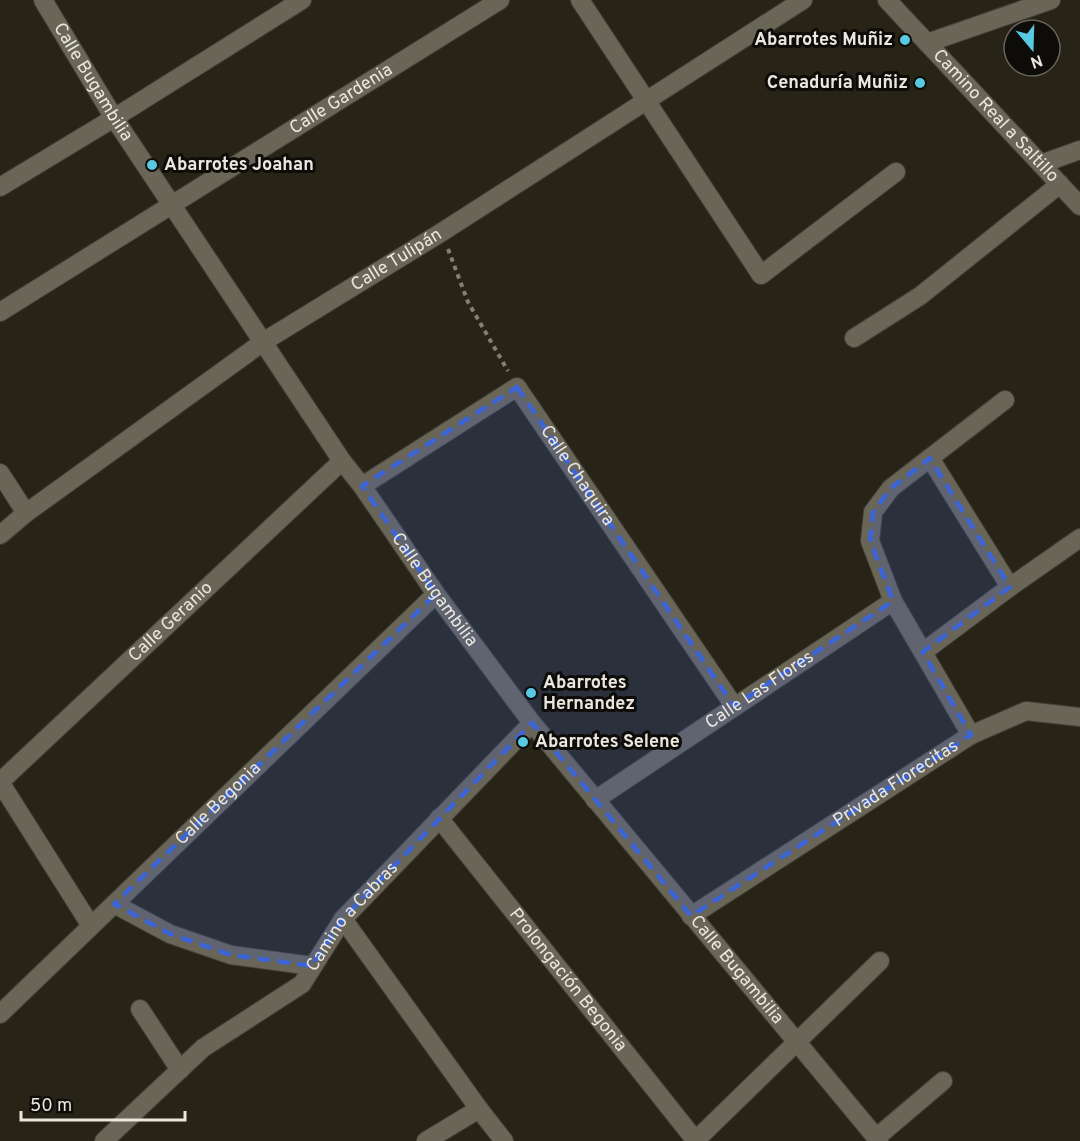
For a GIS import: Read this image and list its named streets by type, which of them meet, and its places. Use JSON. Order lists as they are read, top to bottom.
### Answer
{
  "streets": {
    "street": [
      "Calle Bugambilia",
      "Calle Gardenia",
      "Camino Real a Saltillo",
      "Calle Tulipán",
      "Calle Chaquira",
      "Calle Geranio",
      "Calle Las Flores",
      "Privada Florecitas",
      "Calle Begonia",
      "Camino a Cabras",
      "Prolongación Begonia"
    ]
  },
  "crossings": [
    ["Calle Bugambilia", "Calle Gardenia"],
    ["Calle Bugambilia", "Calle Tulipán"],
    ["Calle Bugambilia", "Calle Geranio"],
    ["Calle Bugambilia", "Calle Las Flores"],
    ["Calle Bugambilia", "Privada Florecitas"],
    ["Calle Bugambilia", "Calle Begonia"],
    ["Calle Bugambilia", "Camino a Cabras"],
    ["Calle Chaquira", "Calle Las Flores"],
    ["Calle Las Flores", "Privada Florecitas"],
    ["Camino a Cabras", "Prolongación Begonia"]
  ],
  "places": [
    "Abarrotes Muñiz",
    "Cenaduría Muñiz",
    "Abarrotes Joahan",
    "Abarrotes Hernandez",
    "Abarrotes Selene"
  ],
  "scale_bar": "50 m",
  "north": "bottom"
}
